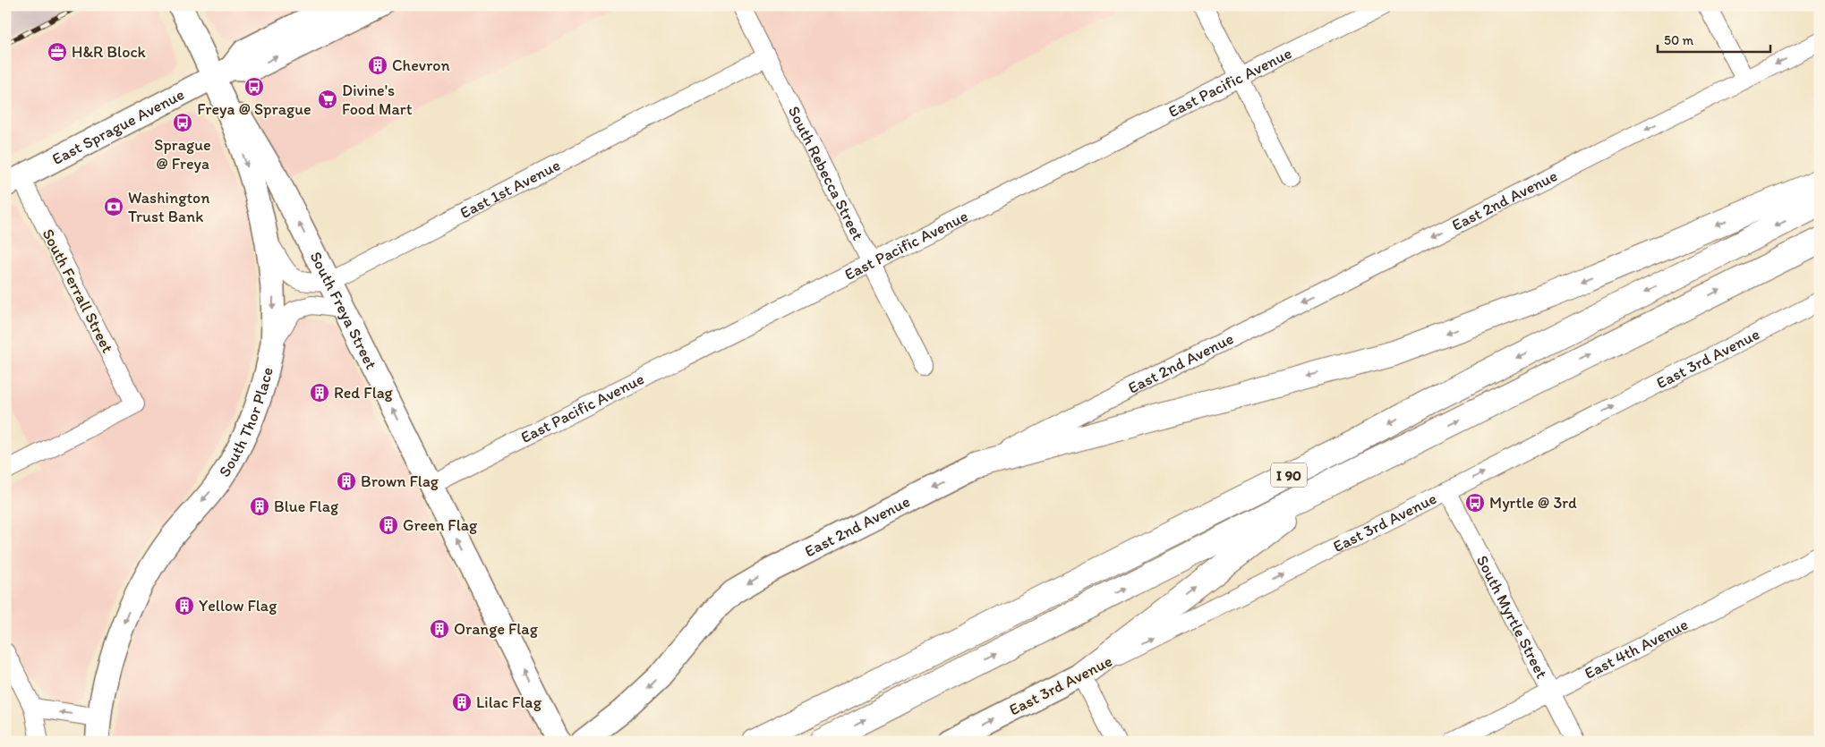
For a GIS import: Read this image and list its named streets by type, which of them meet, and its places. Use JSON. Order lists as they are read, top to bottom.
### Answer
{
  "streets": {
    "highway": ["I 90"],
    "main road": [
      "East Sprague Avenue",
      "East 2nd Avenue",
      "South Freya Street",
      "East 3rd Avenue",
      "South Thor Place"
    ],
    "street": [
      "East Pacific Avenue",
      "South Rebecca Street",
      "East 1st Avenue",
      "South Ferrall Street",
      "South Myrtle Street",
      "East 4th Avenue"
    ]
  },
  "crossings": [
    ["East Pacific Avenue", "South Rebecca Street"],
    ["East Pacific Avenue", "South Freya Street"],
    ["East Sprague Avenue", "South Ferrall Street"],
    ["East Sprague Avenue", "South Freya Street"],
    ["East Sprague Avenue", "South Thor Place"],
    ["South Rebecca Street", "East 1st Avenue"],
    ["East 1st Avenue", "South Freya Street"],
    ["East 1st Avenue", "South Thor Place"],
    ["South Freya Street", "South Thor Place"],
    ["East 3rd Avenue", "South Myrtle Street"],
    ["South Myrtle Street", "East 4th Avenue"]
  ],
  "one_way": [
    "East 2nd Avenue",
    "South Freya Street",
    "East 3rd Avenue",
    "South Thor Place"
  ],
  "places": {
    "office": ["H&R Block"],
    "building": [
      "Chevron",
      "Red Flag",
      "Brown Flag",
      "Blue Flag",
      "Green Flag",
      "Yellow Flag",
      "Orange Flag",
      "Lilac Flag"
    ],
    "bus stop": ["Freya @ Sprague", "Sprague @ Freya", "Myrtle @ 3rd"],
    "supermarket": ["Divine's Food Mart"],
    "bank": ["Washington Trust Bank"]
  },
  "scale_bar": "50 m"
}
